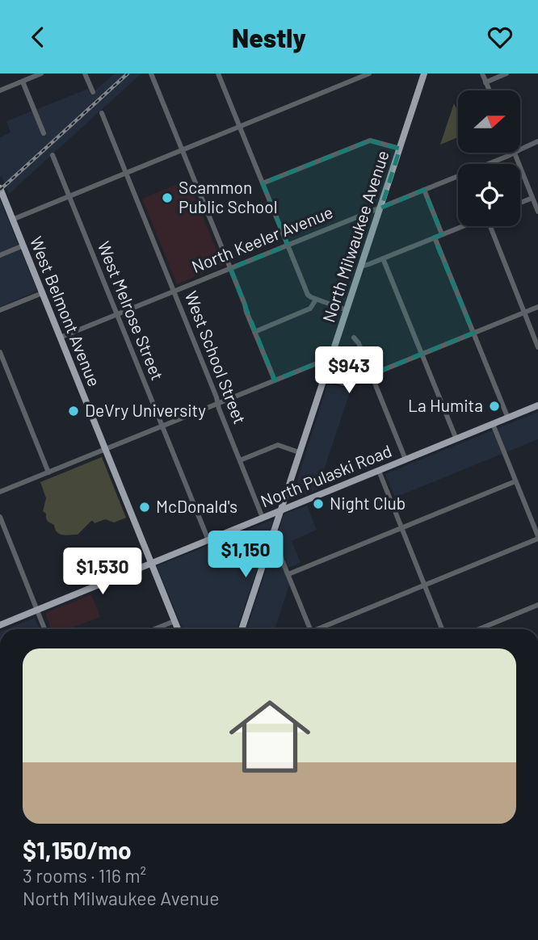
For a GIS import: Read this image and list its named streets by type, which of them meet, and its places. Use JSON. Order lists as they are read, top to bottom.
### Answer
{
  "streets": {
    "main road": ["North Milwaukee Avenue", "West Belmont Avenue", "North Pulaski Road"],
    "street": ["North Keeler Avenue", "West Melrose Street", "West School Street"]
  },
  "crossings": [
    ["North Milwaukee Avenue", "North Keeler Avenue"],
    ["North Milwaukee Avenue", "North Pulaski Road"],
    ["North Keeler Avenue", "West Melrose Street"],
    ["North Keeler Avenue", "West Belmont Avenue"],
    ["North Keeler Avenue", "West School Street"],
    ["West Melrose Street", "North Pulaski Road"],
    ["West Belmont Avenue", "North Pulaski Road"],
    ["West School Street", "North Pulaski Road"]
  ],
  "places": [
    "Scammon Public School",
    "La Humita",
    "DeVry University",
    "Night Club",
    "McDonald's"
  ],
  "north": "right",
  "page": {
    "header": "Nestly",
    "price": ["$943", "$1,150", "$1,530"],
    "list": [
      {
        "name": "$1,150/mo",
        "note": "3 rooms · 116 m² · North Milwaukee Avenue"
      }
    ]
  }
}
